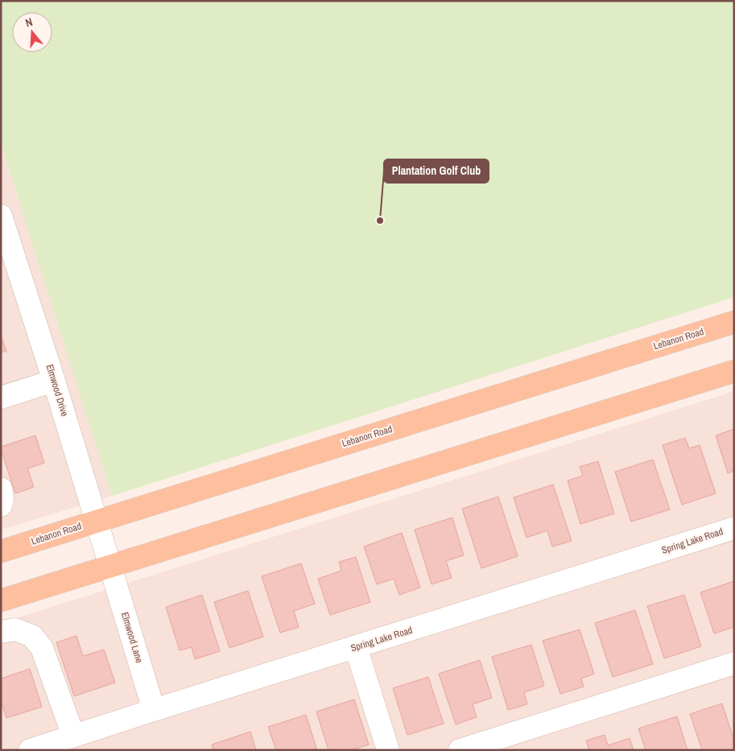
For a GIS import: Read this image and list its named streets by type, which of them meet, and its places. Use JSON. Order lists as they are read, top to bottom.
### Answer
{
  "streets": {
    "main road": ["Lebanon Road"],
    "street": ["Elmwood Drive", "Spring Lake Road", "Elmwood Lane"]
  },
  "crossings": [
    ["Lebanon Road", "Elmwood Drive"],
    ["Elmwood Drive", "Elmwood Lane"],
    ["Spring Lake Road", "Elmwood Lane"]
  ],
  "places": ["Plantation Golf Club"],
  "north": "top"
}
